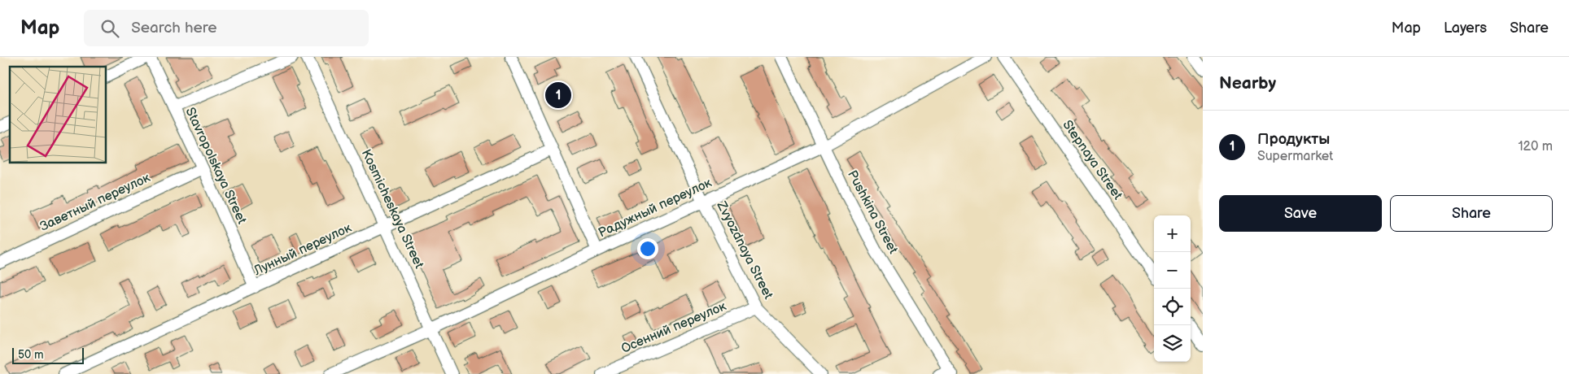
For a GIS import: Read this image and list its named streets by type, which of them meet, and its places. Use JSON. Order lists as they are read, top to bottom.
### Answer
{
  "streets": {
    "street": [
      "Stepnaya Street",
      "Stavropolskaya Street",
      "Заветный переулок",
      "Радужный переулок",
      "Kosmicheskaya Street",
      "Pushkina Street",
      "Лунный переулок",
      "Zvyozdnaya Street",
      "Осенний переулок"
    ]
  },
  "crossings": [
    ["Stavropolskaya Street", "Заветный переулок"],
    ["Stavropolskaya Street", "Лунный переулок"],
    ["Радужный переулок", "Kosmicheskaya Street"],
    ["Радужный переулок", "Pushkina Street"],
    ["Радужный переулок", "Zvyozdnaya Street"],
    ["Kosmicheskaya Street", "Лунный переулок"],
    ["Zvyozdnaya Street", "Осенний переулок"]
  ],
  "scale_bar": "50 m",
  "page": {
    "header": "Map",
    "search": "Search here",
    "nav": ["Map", "Layers", "Share"],
    "heading": "Nearby",
    "pins": "1",
    "list": [
      {
        "mark": "1",
        "name": "Продукты",
        "note": "Supermarket",
        "value": "120 m"
      }
    ],
    "buttons": ["Save", "Share"],
    "map_buttons": ["+", "−"],
    "scale": "50 m"
  }
}
